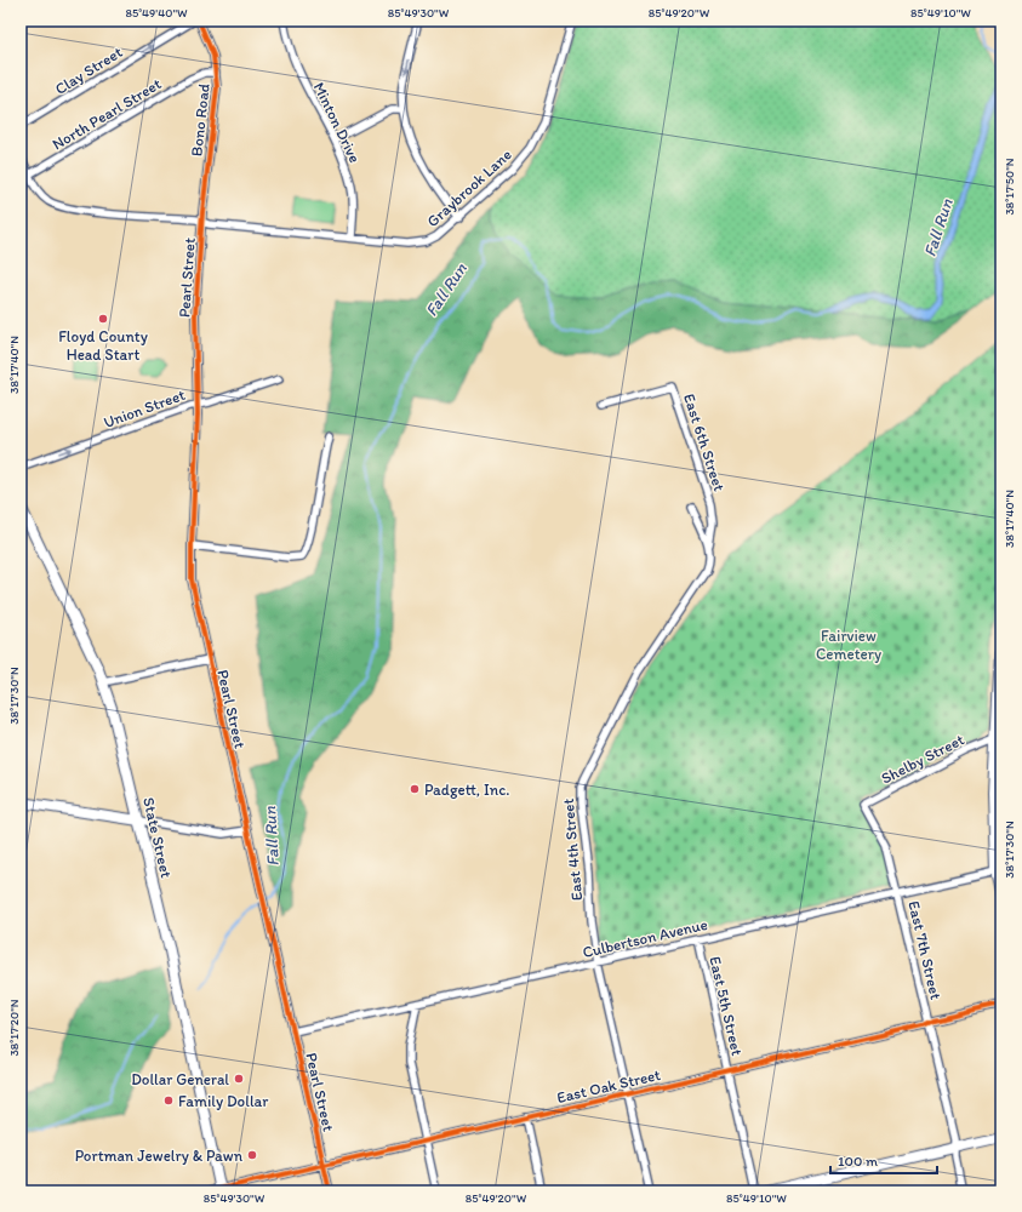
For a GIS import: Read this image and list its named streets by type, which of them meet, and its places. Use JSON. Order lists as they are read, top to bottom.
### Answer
{
  "streets": {
    "main road": ["State Street"],
    "street": [
      "Clay Street",
      "North Pearl Street",
      "Bono Road",
      "Minton Drive",
      "Graybrook Lane",
      "Pearl Street",
      "Union Street",
      "East 6th Street",
      "Shelby Street",
      "East 4th Street",
      "Culbertson Avenue",
      "East 7th Street",
      "East 5th Street",
      "East Oak Street"
    ]
  },
  "crossings": [
    ["North Pearl Street", "Bono Road"],
    ["North Pearl Street", "Graybrook Lane"],
    ["Bono Road", "Graybrook Lane"],
    ["Bono Road", "Pearl Street"],
    ["Minton Drive", "Graybrook Lane"],
    ["Graybrook Lane", "Pearl Street"],
    ["Pearl Street", "Union Street"],
    ["Pearl Street", "Culbertson Avenue"],
    ["Pearl Street", "East Oak Street"],
    ["East 6th Street", "East 4th Street"],
    ["Shelby Street", "East 7th Street"],
    ["State Street", "East Oak Street"],
    ["East 4th Street", "Culbertson Avenue"],
    ["East 4th Street", "East Oak Street"],
    ["Culbertson Avenue", "East 7th Street"],
    ["Culbertson Avenue", "East 5th Street"],
    ["East 7th Street", "East Oak Street"],
    ["East 5th Street", "East Oak Street"]
  ],
  "one_way": ["Clay Street", "Union Street"],
  "water": ["Fall Run"],
  "parks": ["Fairview Cemetery"],
  "places": [
    "Floyd County Head Start",
    "Padgett, Inc.",
    "Dollar General",
    "Family Dollar",
    "Portman Jewelry & Pawn"
  ],
  "scale_bar": "100 m",
  "coordinates": [
    "85°49'40\"W",
    "85°49'30\"W",
    "85°49'20\"W",
    "85°49'10\"W",
    "38°17'50\"N",
    "38°17'40\"N",
    "38°17'30\"N",
    "38°17'20\"N"
  ]
}
